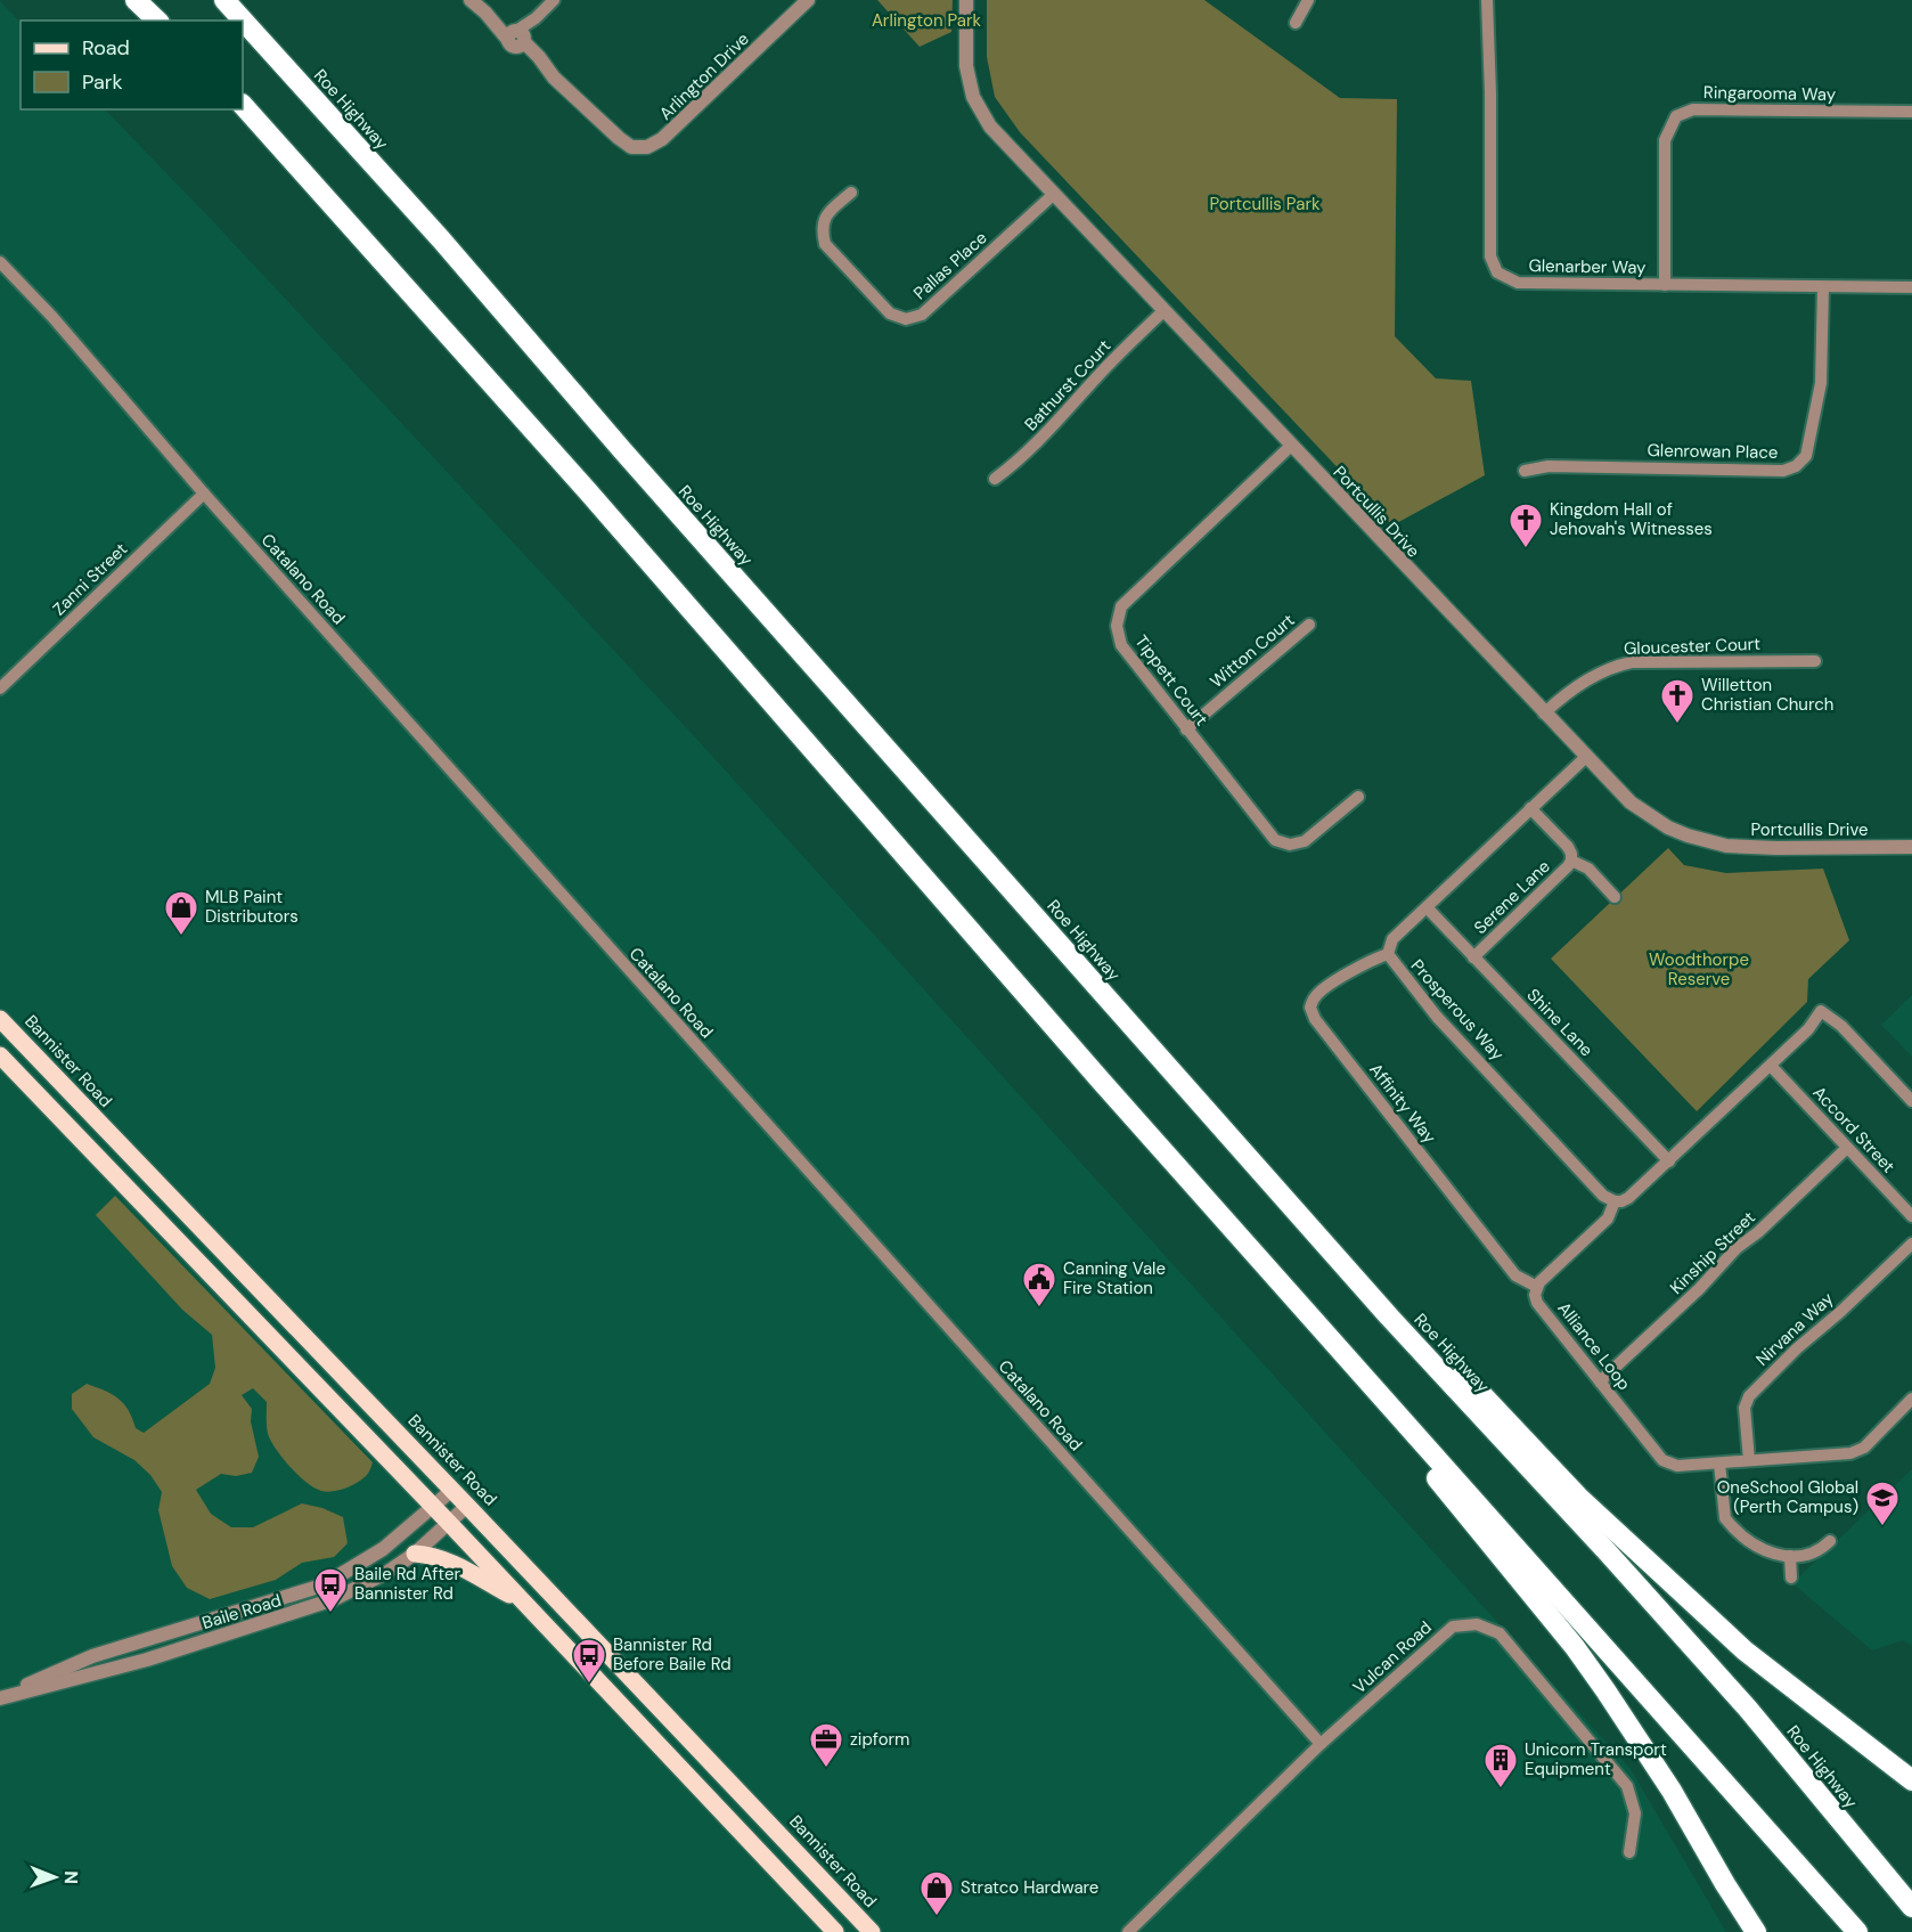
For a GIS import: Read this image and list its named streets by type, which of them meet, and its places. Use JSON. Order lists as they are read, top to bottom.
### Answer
{
  "streets": {
    "highway": ["Roe Highway"],
    "main road": ["Bannister Road"],
    "street": [
      "Arlington Drive",
      "Ringarooma Way",
      "Pallas Place",
      "Glenarber Way",
      "Bathurst Court",
      "Glenrowan Place",
      "Portcullis Drive",
      "Zanni Street",
      "Catalano Road",
      "Gloucester Court",
      "Witton Court",
      "Tippett Court",
      "Serene Lane",
      "Prosperous Way",
      "Shine Lane",
      "Affinity Way",
      "Accord Street",
      "Kinship Street",
      "Nirvana Way",
      "Alliance Loop",
      "Baile Road",
      "Vulcan Road"
    ]
  },
  "crossings": [
    ["Ringarooma Way", "Glenarber Way"],
    ["Pallas Place", "Portcullis Drive"],
    ["Glenarber Way", "Glenrowan Place"],
    ["Bathurst Court", "Portcullis Drive"],
    ["Portcullis Drive", "Gloucester Court"],
    ["Portcullis Drive", "Tippett Court"],
    ["Portcullis Drive", "Prosperous Way"],
    ["Zanni Street", "Catalano Road"],
    ["Catalano Road", "Vulcan Road"],
    ["Witton Court", "Tippett Court"],
    ["Serene Lane", "Shine Lane"],
    ["Prosperous Way", "Shine Lane"],
    ["Prosperous Way", "Affinity Way"],
    ["Bannister Road", "Baile Road"],
    ["Affinity Way", "Alliance Loop"],
    ["Accord Street", "Kinship Street"],
    ["Kinship Street", "Alliance Loop"],
    ["Nirvana Way", "Alliance Loop"]
  ],
  "parks": ["Arlington Park", "Portcullis Park", "Woodthorpe Reserve"],
  "places": {
    "church": ["Kingdom Hall of Jehovah's Witnesses", "Willetton Christian Church"],
    "shop": ["MLB Paint Distributors", "Stratco Hardware"],
    "public building": ["Canning Vale Fire Station"],
    "school or university": ["OneSchool Global (Perth Campus)"],
    "bus stop": ["Baile Rd After Bannister Rd", "Bannister Rd Before Baile Rd"],
    "office": ["zipform"],
    "building": ["Unicorn Transport Equipment"]
  },
  "legend": ["Road", "Park"],
  "north": "right"
}
